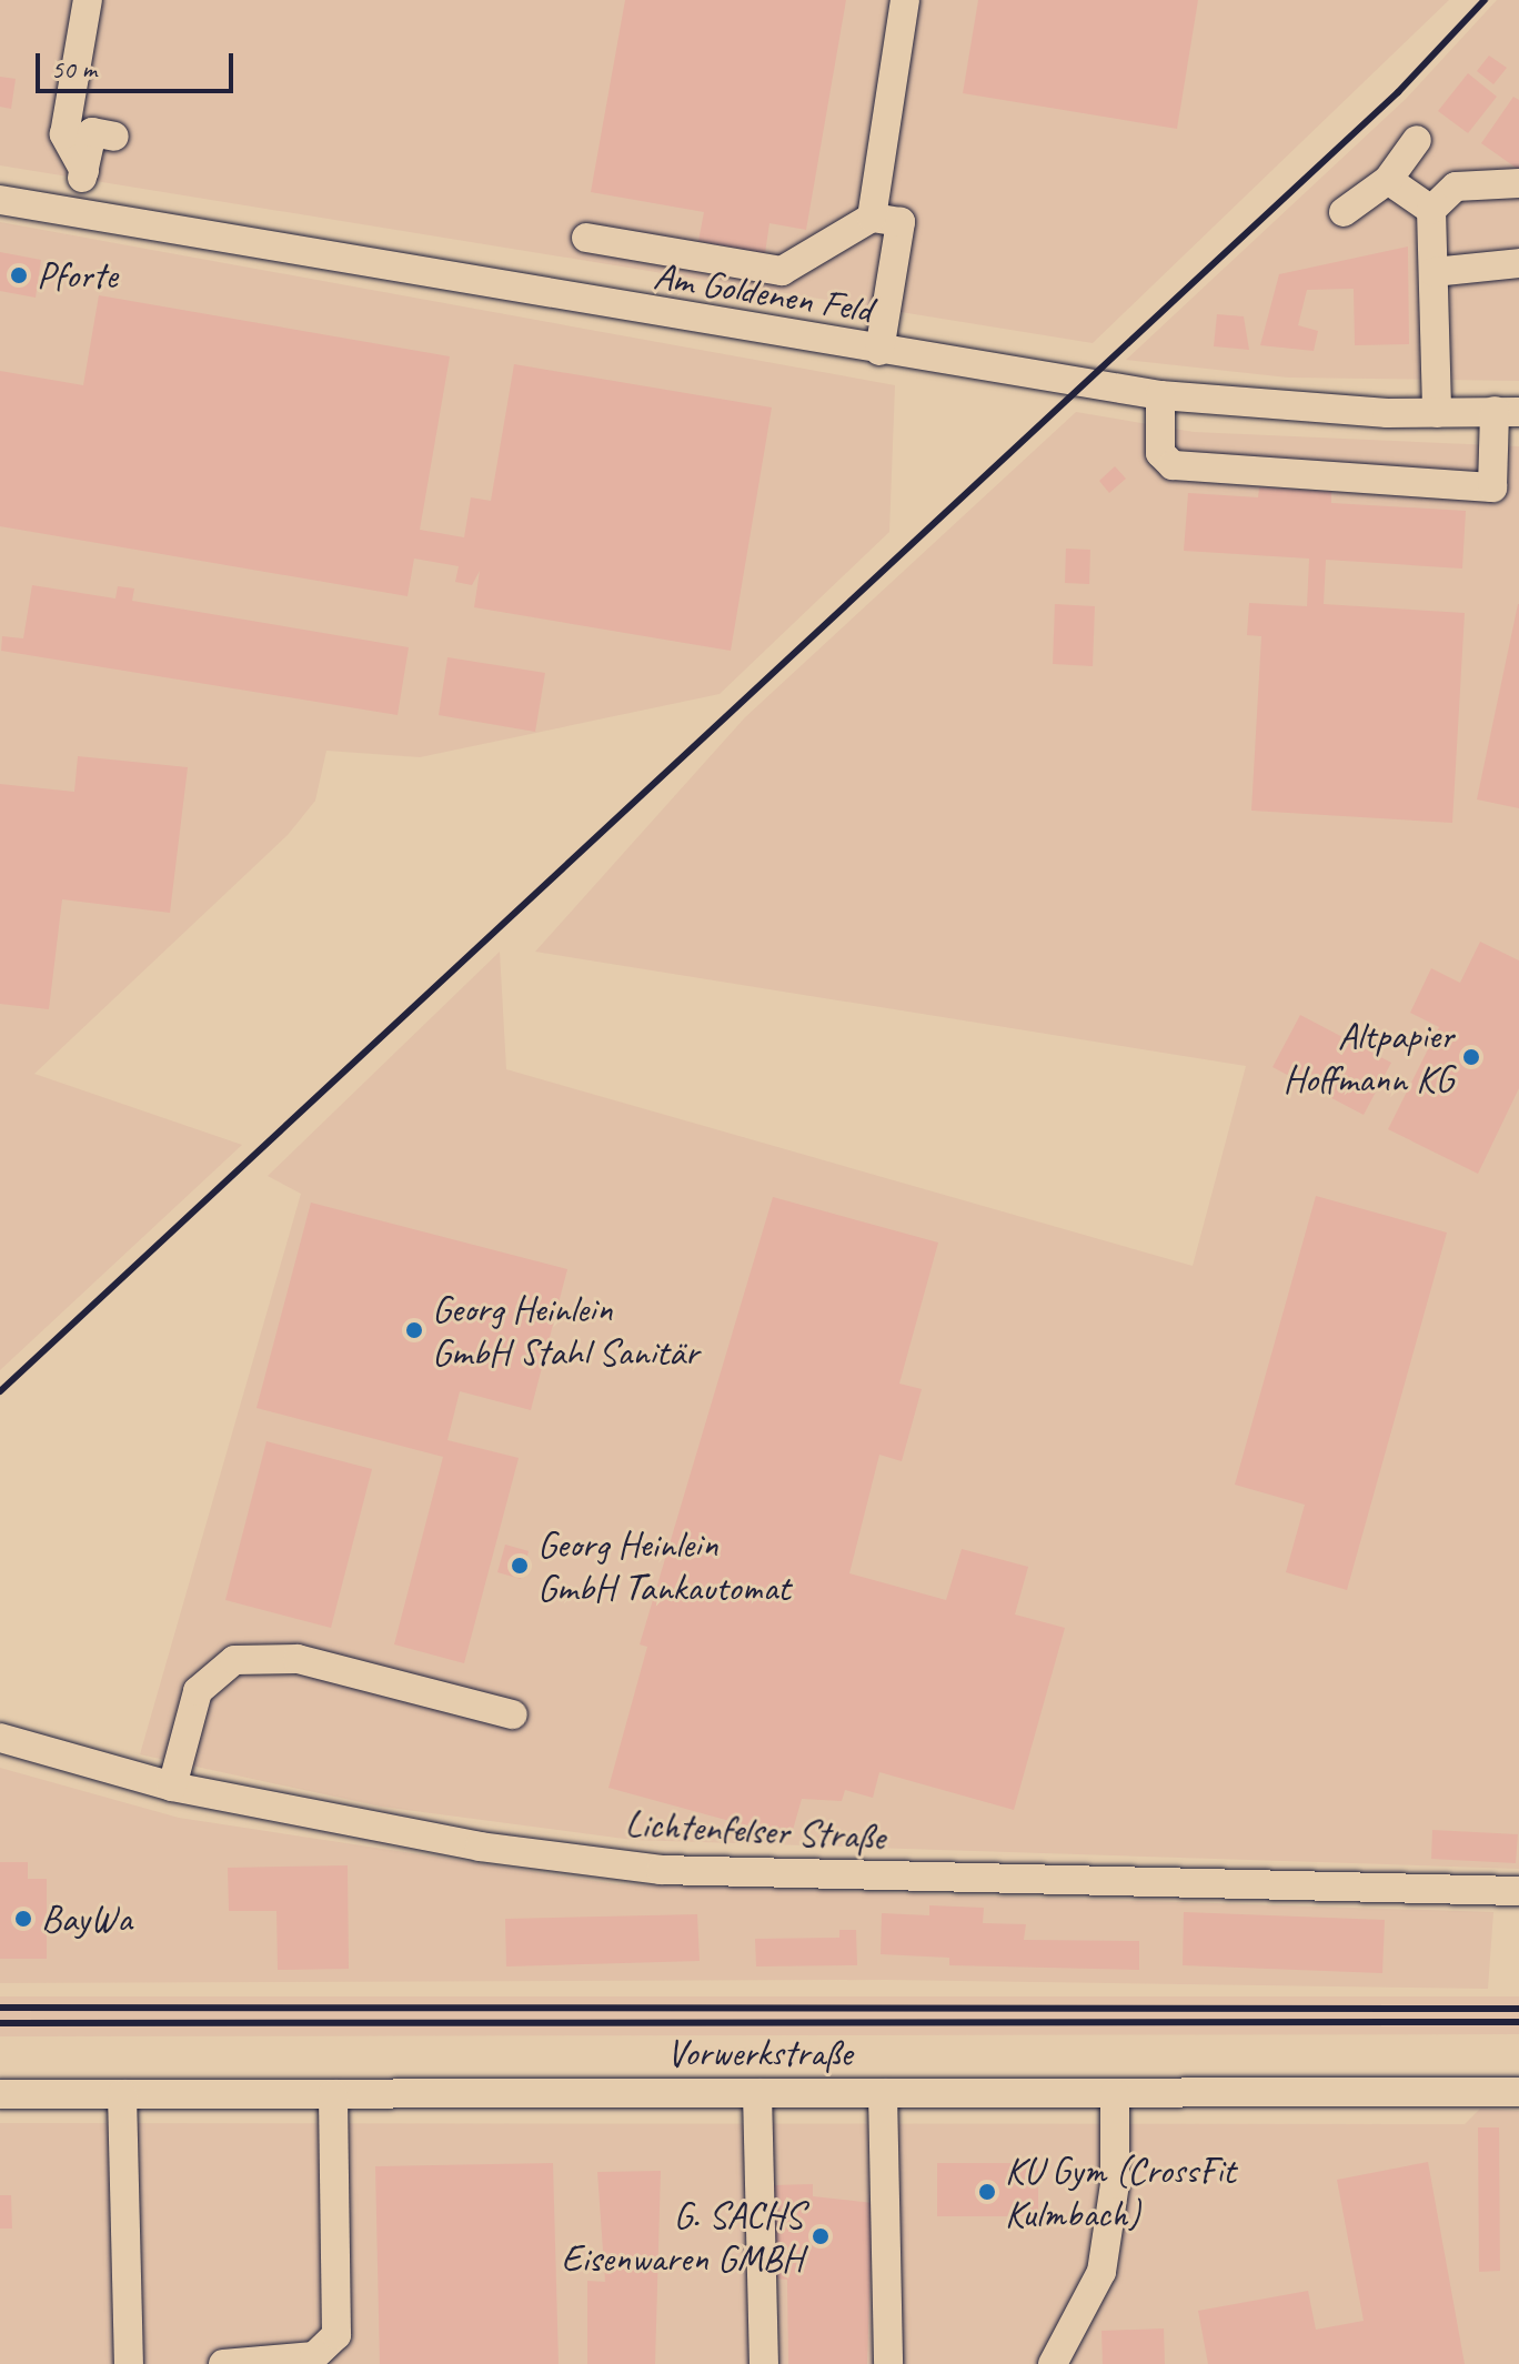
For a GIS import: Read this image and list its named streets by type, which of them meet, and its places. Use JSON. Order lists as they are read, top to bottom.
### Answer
{
  "streets": {
    "street": ["Am Goldenen Feld", "Lichtenfelser Straße", "Vorwerkstraße"]
  },
  "places": [
    "Pforte",
    "Altpapier Hoffmann KG",
    "Georg Heinlein GmbH Stahl Sanitär",
    "Georg Heinlein GmbH Tankautomat",
    "BayWa",
    "KU Gym (CrossFit Kulmbach)",
    "G. SACHS Eisenwaren GMBH"
  ],
  "scale_bar": "50 m"
}
